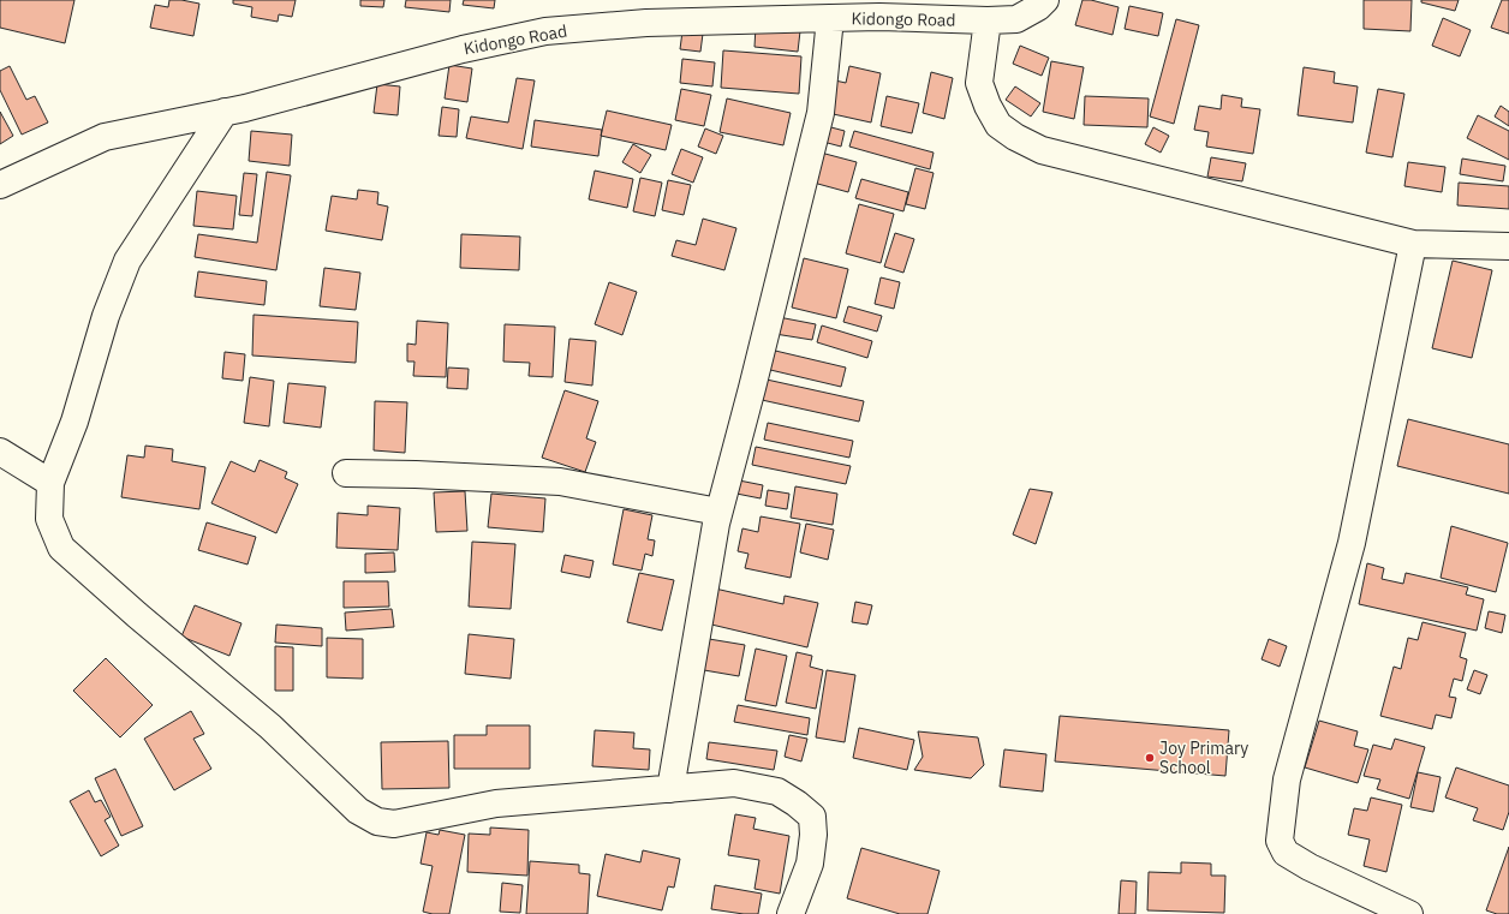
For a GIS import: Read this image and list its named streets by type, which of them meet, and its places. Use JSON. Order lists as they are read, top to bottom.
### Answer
{
  "streets": {
    "street": ["Kidongo Road"]
  },
  "places": ["Joy Primary School"]
}
